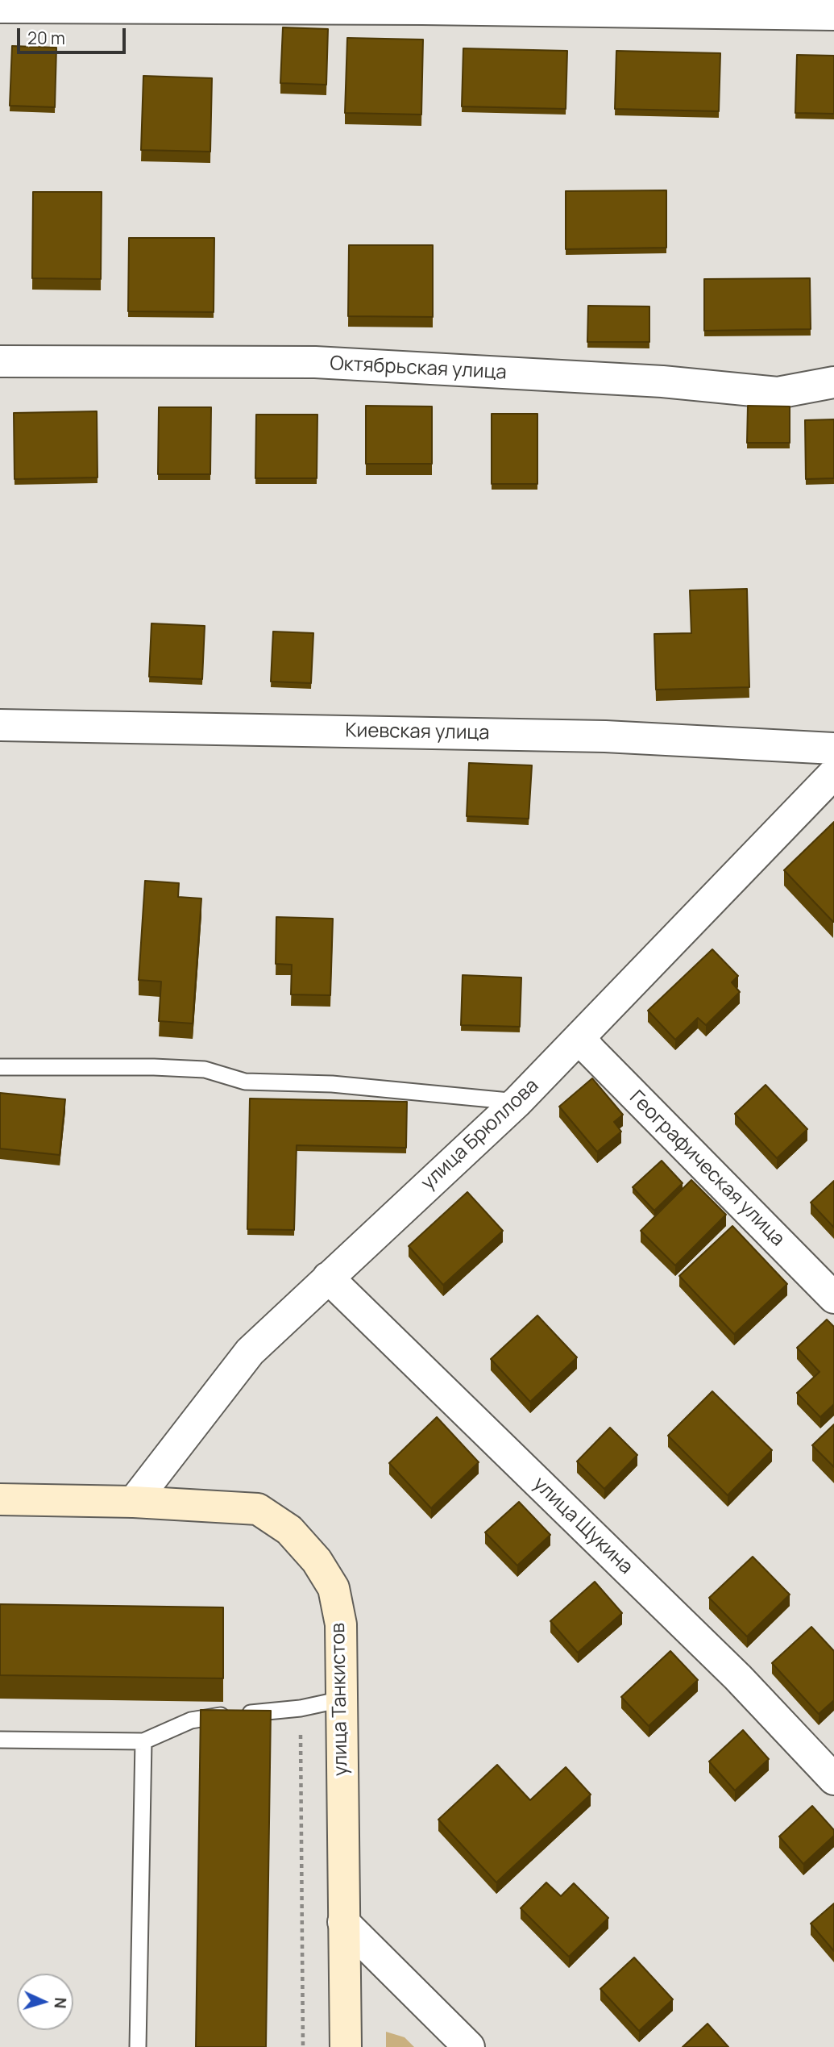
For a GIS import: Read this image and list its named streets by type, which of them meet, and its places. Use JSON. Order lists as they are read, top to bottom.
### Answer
{
  "streets": {
    "main road": ["улица Танкистов"],
    "street": [
      "Октябрьская улица",
      "Киевская улица",
      "улица Брюллова",
      "Географическая улица",
      "улица Щукина"
    ]
  },
  "crossings": [
    ["улица Брюллова", "Географическая улица"],
    ["улица Брюллова", "улица Щукина"],
    ["улица Брюллова", "улица Танкистов"]
  ],
  "scale_bar": "20 m",
  "north": "right"
}
